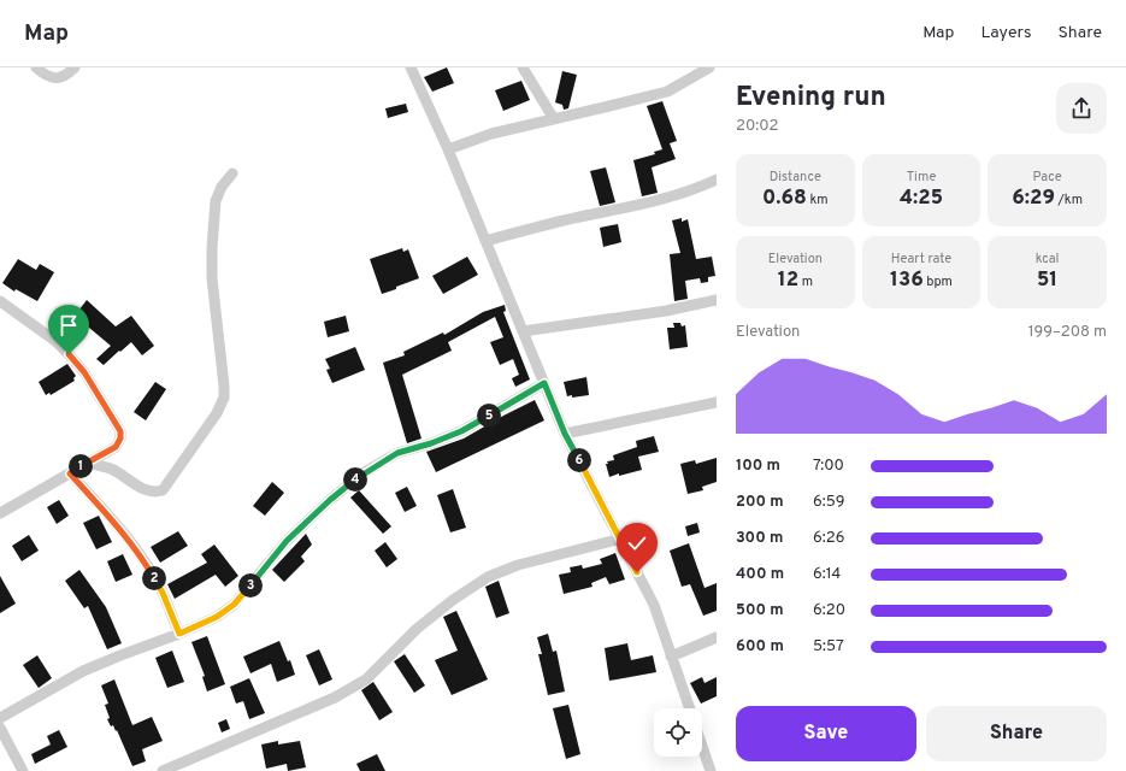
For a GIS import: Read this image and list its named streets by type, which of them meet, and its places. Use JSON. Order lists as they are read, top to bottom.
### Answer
{
  "page": {
    "header": "Map",
    "nav": ["Map", "Layers", "Share"],
    "heading": ["Evening run", "20:02"],
    "stats": [
      ["Distance", "0.68 km"],
      ["Time", "4:25"],
      ["Pace", "6:29 /km"],
      ["Elevation", "12 m"],
      ["Heart rate", "136 bpm"],
      ["kcal", "51"]
    ],
    "chart": ["Elevation", "199–208 m"],
    "pins": [
      "5",
      "6",
      "1",
      "4",
      "2",
      "3"
    ],
    "list": [
      {
        "name": "100 m",
        "note": "7:00"
      },
      {
        "name": "200 m",
        "note": "6:59"
      },
      {
        "name": "300 m",
        "note": "6:26"
      },
      {
        "name": "400 m",
        "note": "6:14"
      },
      {
        "name": "500 m",
        "note": "6:20"
      },
      {
        "name": "600 m",
        "note": "5:57"
      }
    ],
    "buttons": ["Save", "Share"]
  }
}
